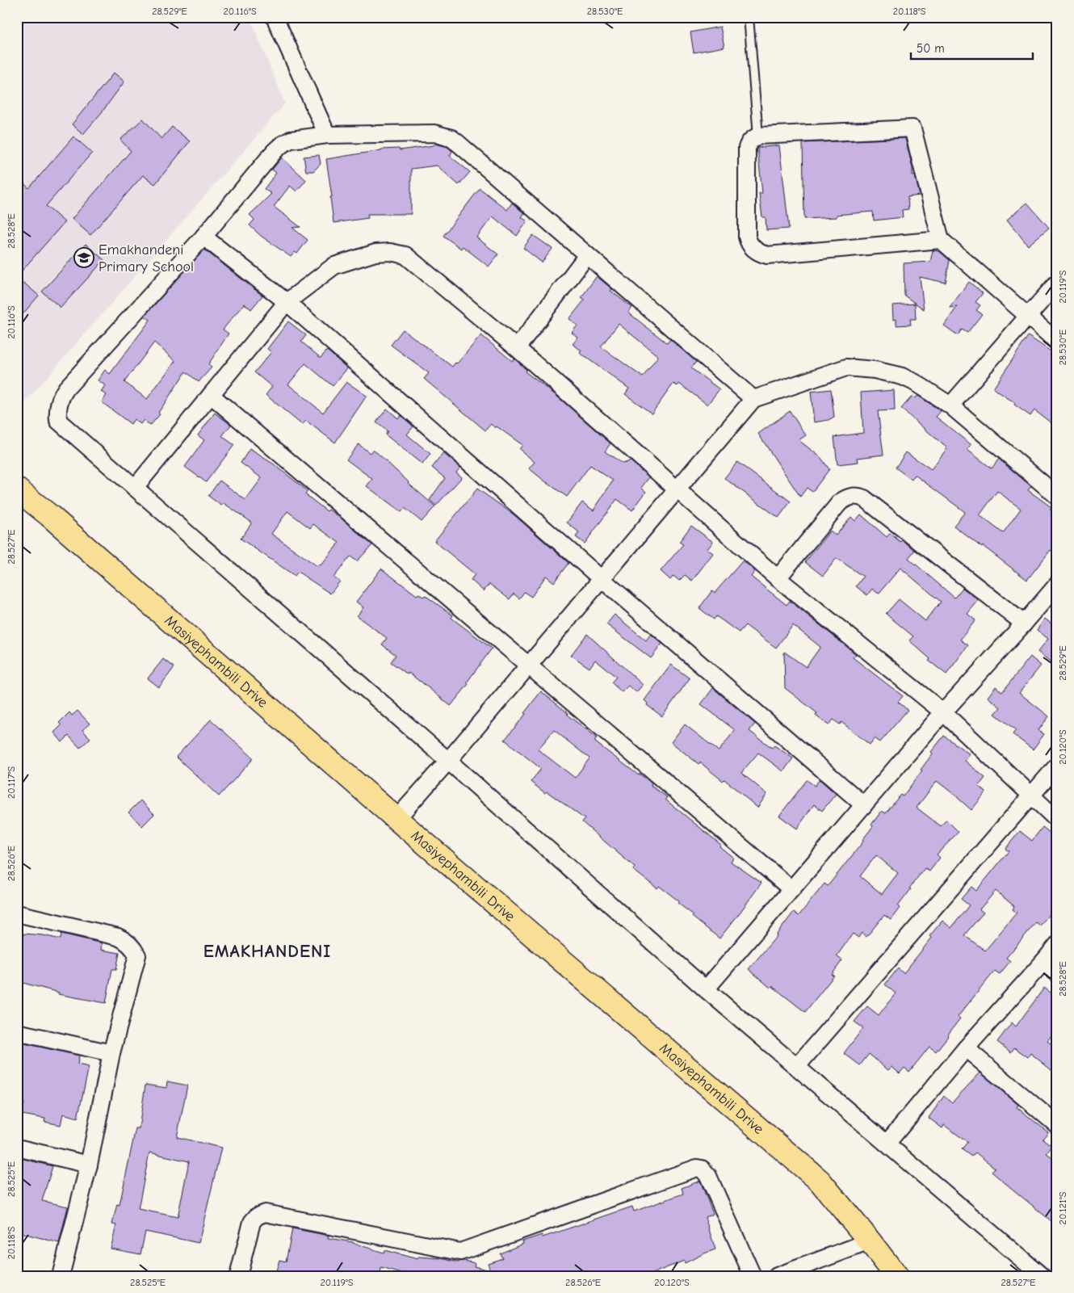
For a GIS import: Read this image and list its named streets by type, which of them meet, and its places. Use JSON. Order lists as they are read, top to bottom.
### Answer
{
  "streets": {
    "main road": ["Masiyephambili Drive"]
  },
  "districts": ["EMAKHANDENI"],
  "places": {
    "school or university": ["Emakhandeni Primary School"]
  },
  "scale_bar": "50 m",
  "coordinates": [
    "28.529°E",
    "20.116°S",
    "28.530°E",
    "20.118°S",
    "28.528°E",
    "20.119°S",
    "28.527°E",
    "20.120°S",
    "20.117°S",
    "28.526°E",
    "28.525°E",
    "20.121°S"
  ]
}
